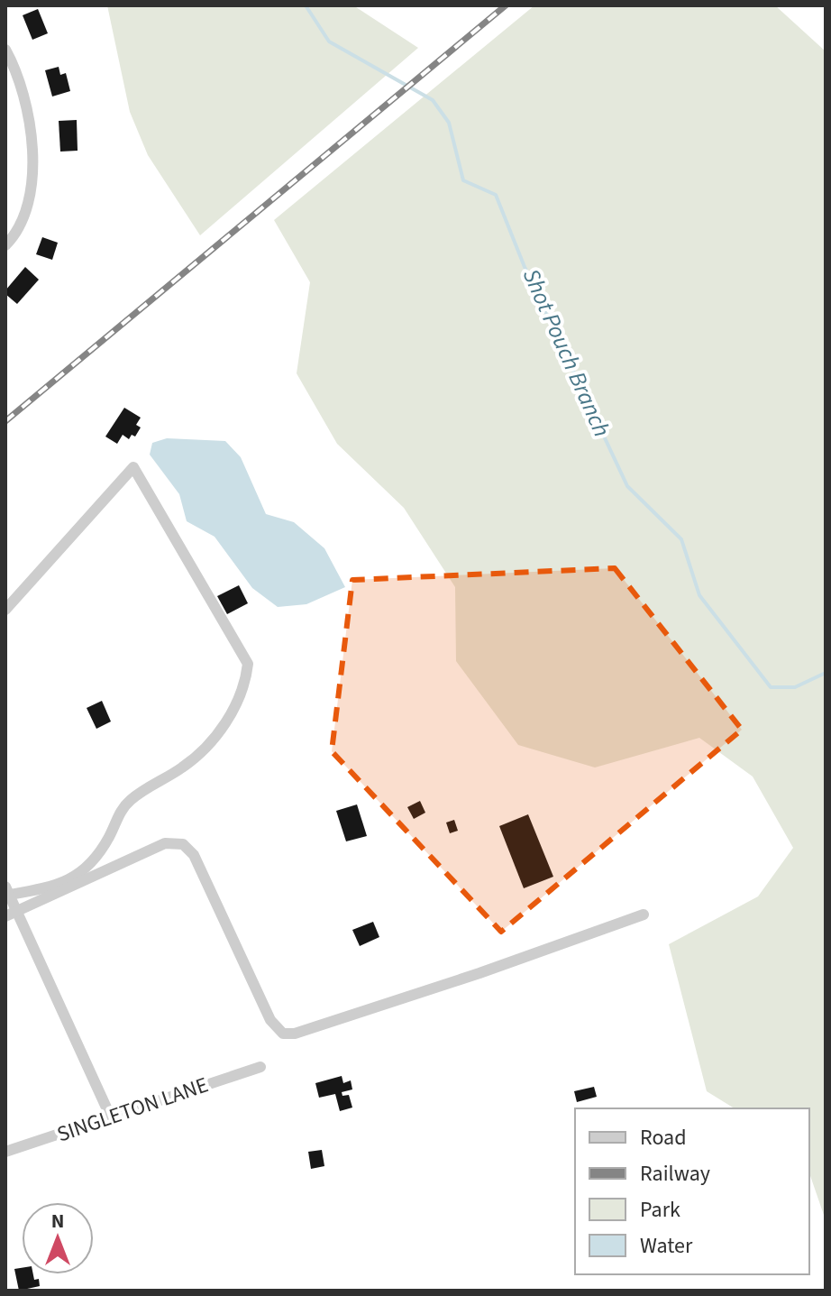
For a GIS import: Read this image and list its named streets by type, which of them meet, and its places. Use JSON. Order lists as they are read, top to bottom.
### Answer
{
  "streets": {
    "street": ["SINGLETON LANE"]
  },
  "water": ["Shot Pouch Branch"],
  "legend": [
    "Road",
    "Railway",
    "Park",
    "Water"
  ],
  "north": "top"
}
